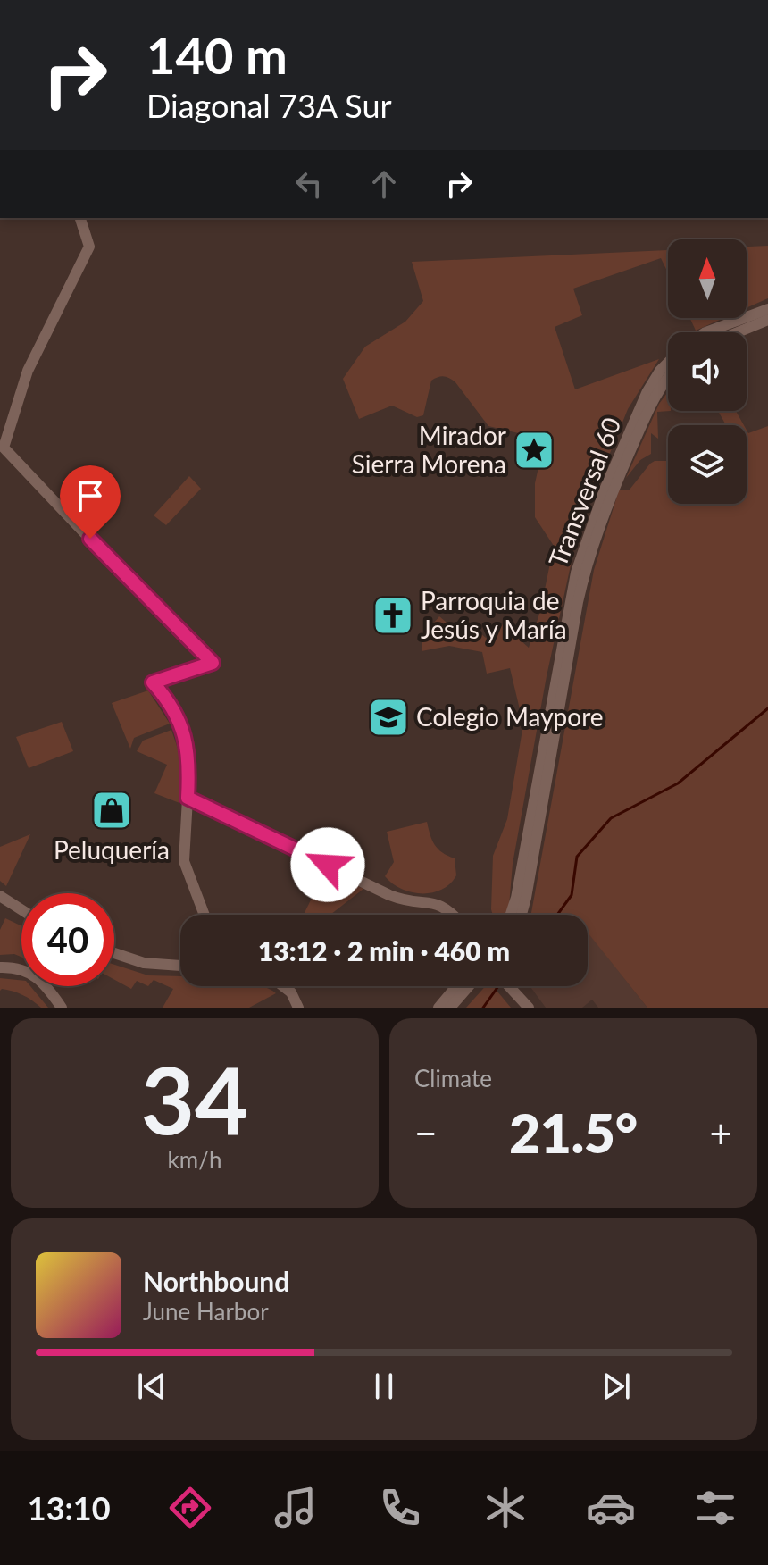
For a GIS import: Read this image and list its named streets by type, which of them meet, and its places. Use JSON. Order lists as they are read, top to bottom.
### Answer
{
  "streets": {
    "street": ["Transversal 60"]
  },
  "places": {
    "place": ["Mirador Sierra Morena"],
    "church": ["Parroquia de Jesús y María"],
    "school or university": ["Colegio Maypore"],
    "shop": ["Peluquería"]
  },
  "north": "top",
  "page": {
    "turn": ["140 m", "Diagonal 73A Sur"],
    "limit": "40",
    "trip": "13:12 · 2 min · 460 m",
    "tile": [
      ["34", "km/h"],
      "Climate"
    ],
    "heat": ["−", "21.5°", "+"],
    "song": ["Northbound", "June Harbor"],
    "tabs": "13:10"
  }
}
